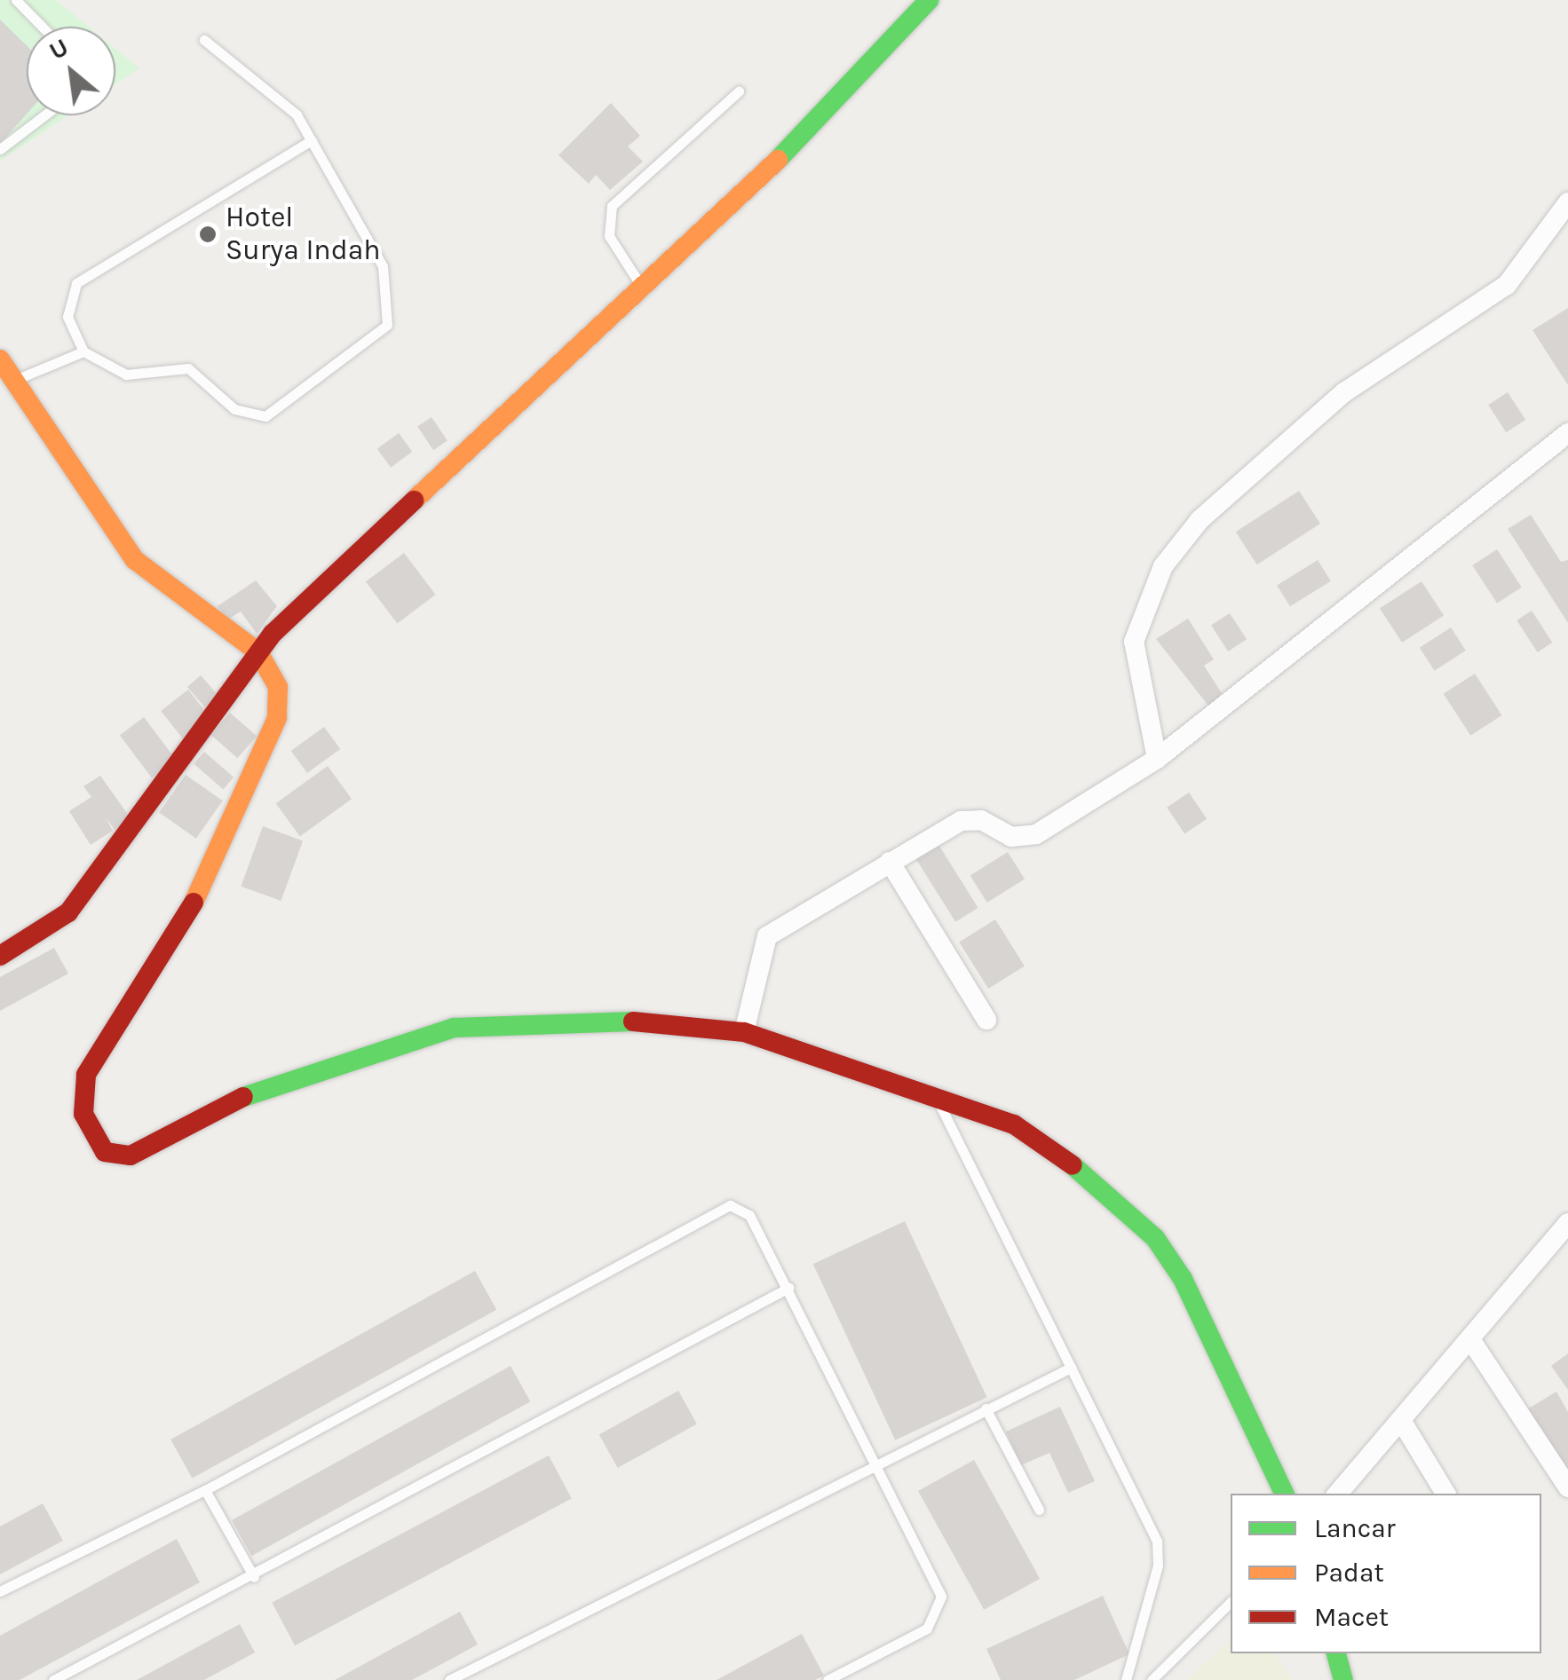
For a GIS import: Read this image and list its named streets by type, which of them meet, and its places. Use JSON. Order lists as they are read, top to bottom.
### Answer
{
  "places": ["Hotel Surya Indah"],
  "legend": ["Lancar", "Padat", "Macet"],
  "north": "top left"
}
